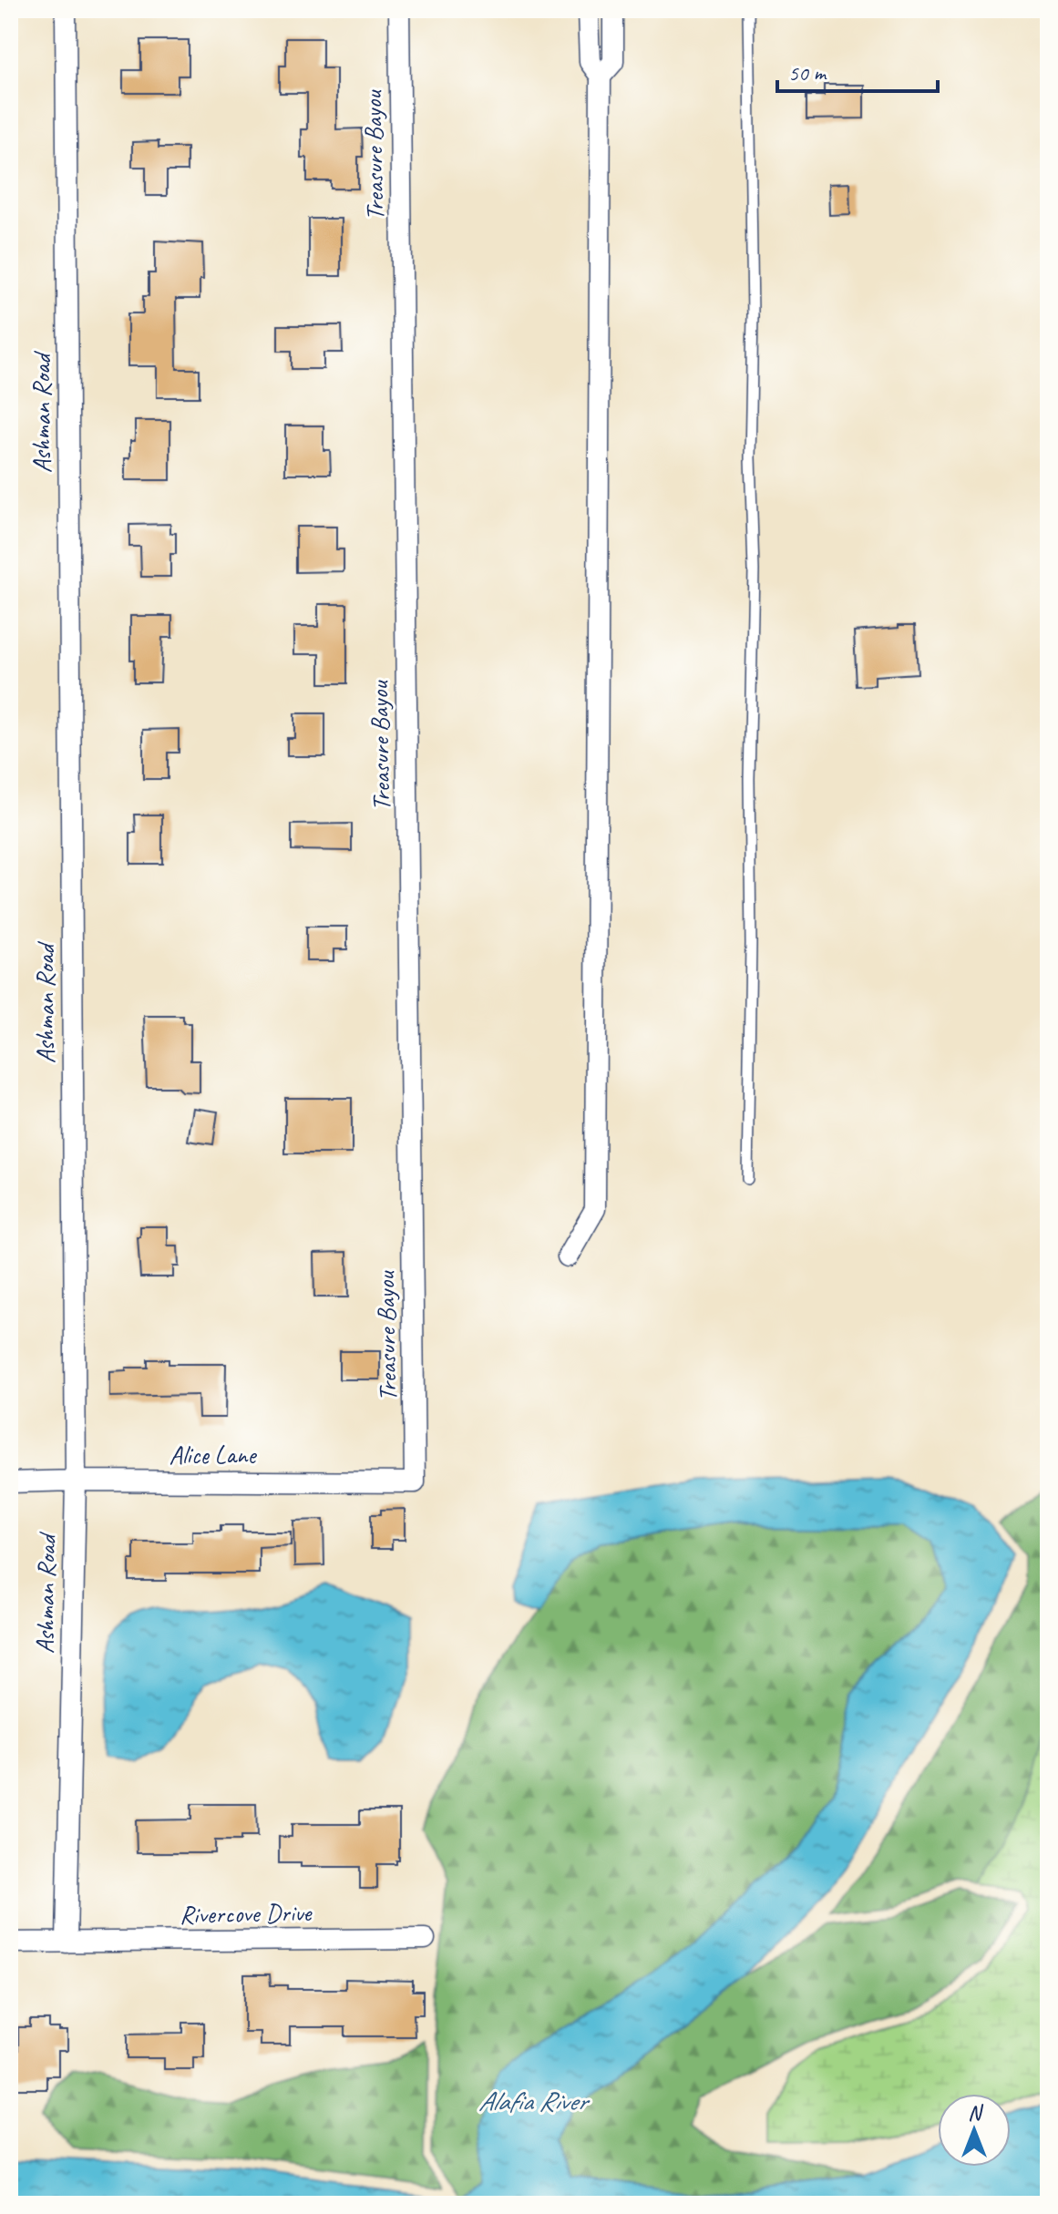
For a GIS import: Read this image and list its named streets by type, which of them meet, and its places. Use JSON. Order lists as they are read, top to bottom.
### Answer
{
  "streets": {
    "street": [
      "Treasure Bayou",
      "Ashman Road",
      "Alice Lane",
      "Rivercove Drive"
    ]
  },
  "crossings": [
    ["Treasure Bayou", "Alice Lane"],
    ["Ashman Road", "Alice Lane"],
    ["Ashman Road", "Rivercove Drive"]
  ],
  "water": ["Alafia River"],
  "scale_bar": "50 m",
  "north": "top"
}
